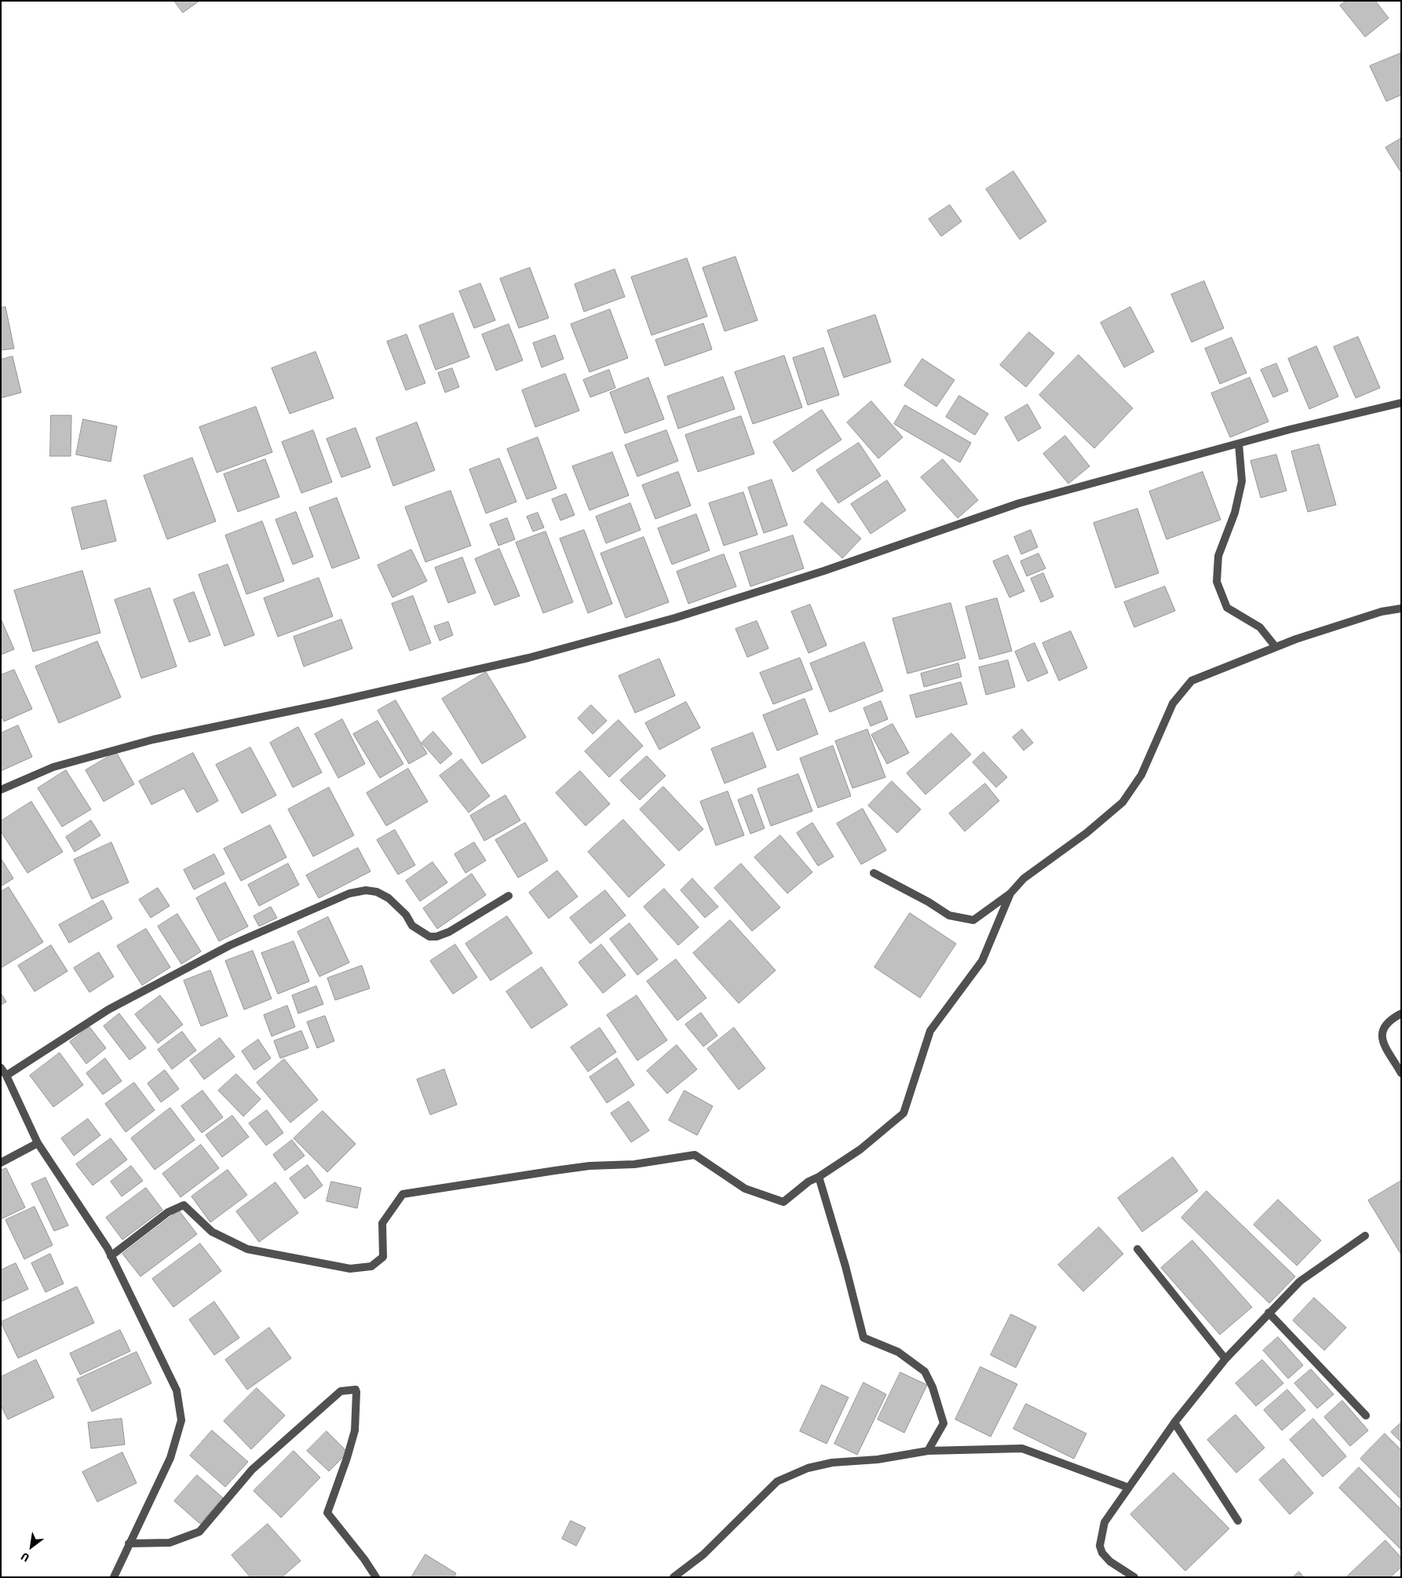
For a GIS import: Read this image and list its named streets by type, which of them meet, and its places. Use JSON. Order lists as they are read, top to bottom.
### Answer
{
  "north": "bottom left"
}
